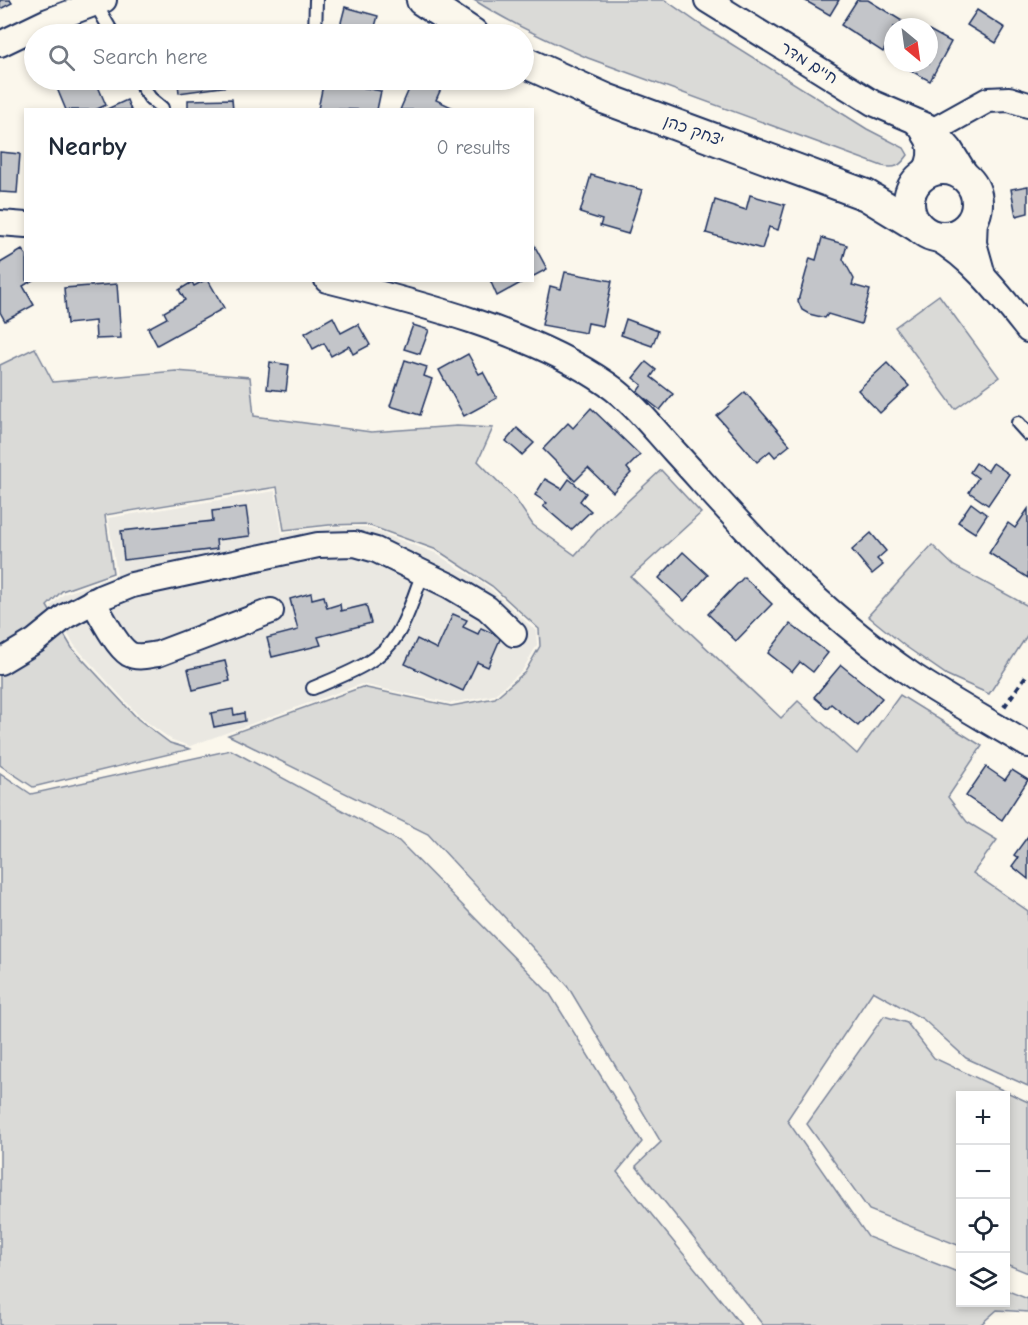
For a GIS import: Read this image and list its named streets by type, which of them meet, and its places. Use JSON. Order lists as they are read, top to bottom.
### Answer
{
  "streets": {
    "street": ["חיים מדר", "יצחק כהן"]
  },
  "crossings": [
    ["חיים מדר", "יצחק כהן"]
  ],
  "north": "bottom right",
  "page": {
    "search": "Search here",
    "heading": ["Nearby", "0 results"],
    "map_buttons": ["+", "−"]
  }
}
